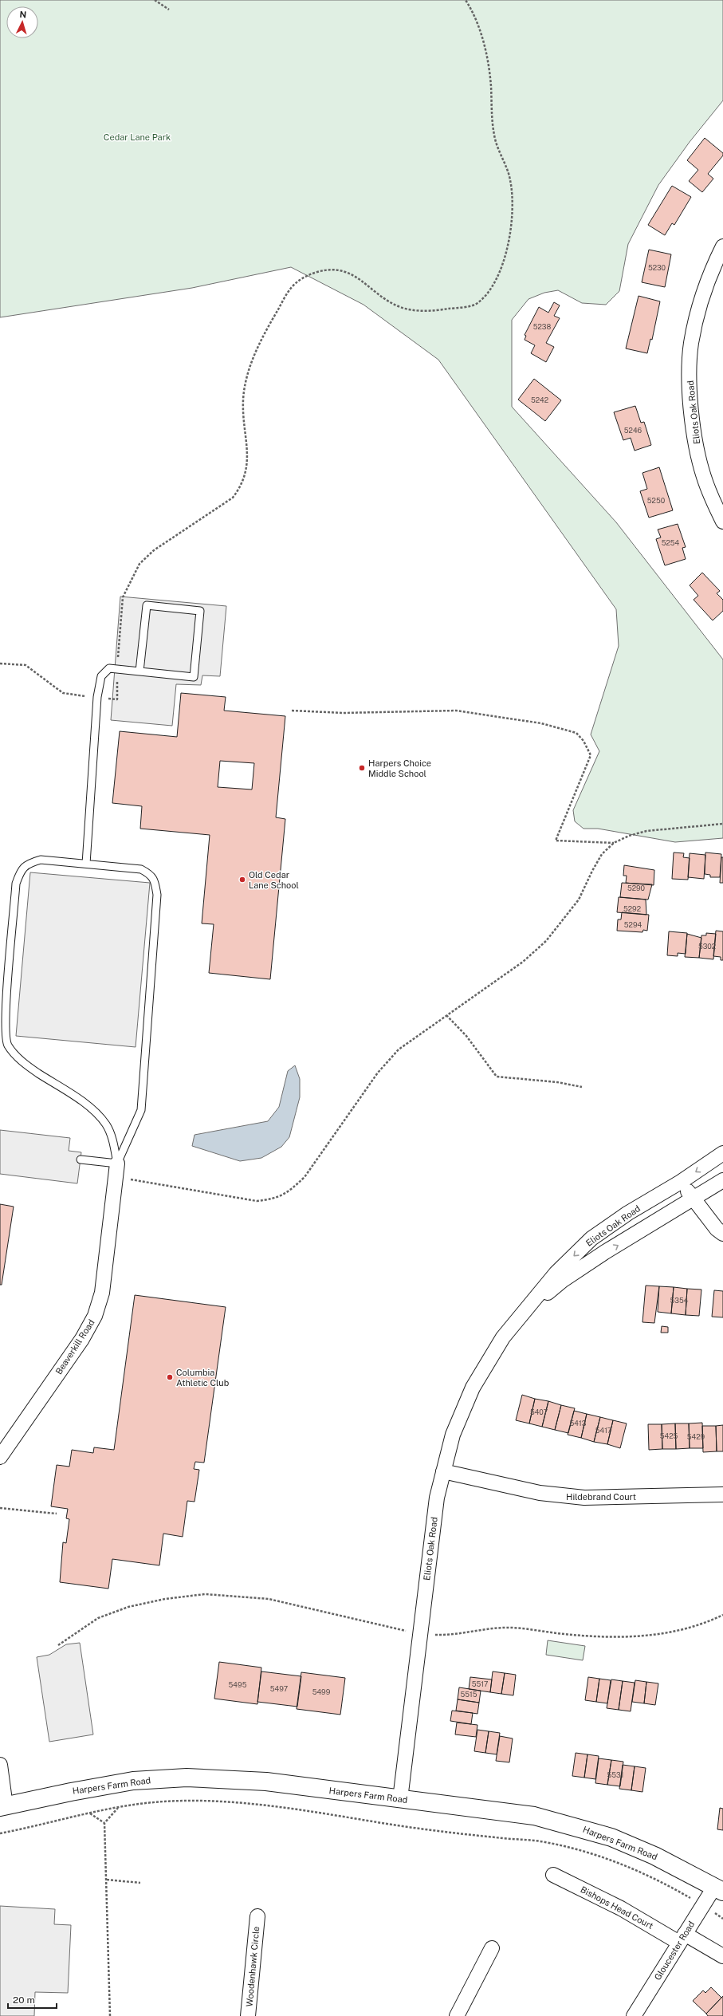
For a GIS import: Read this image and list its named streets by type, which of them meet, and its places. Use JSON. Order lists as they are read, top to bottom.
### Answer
{
  "streets": {
    "main road": ["Harpers Farm Road"],
    "street": [
      "Eliots Oak Road",
      "Beaverkill Road",
      "Hildebrand Court",
      "Bishops Head Court",
      "Gloucester Road",
      "Woodenhawk Circle"
    ]
  },
  "crossings": [
    ["Eliots Oak Road", "Hildebrand Court"],
    ["Eliots Oak Road", "Harpers Farm Road"],
    ["Harpers Farm Road", "Gloucester Road"],
    ["Bishops Head Court", "Gloucester Road"]
  ],
  "parks": ["Cedar Lane Park"],
  "places": ["Harpers Choice Middle School", "Old Cedar Lane School", "Columbia Athletic Club"],
  "house_numbers": [
    "5230",
    "5238",
    "5242",
    "5246",
    "5250",
    "5254",
    "5290",
    "5292",
    "5294",
    "5302",
    "5354",
    "5407",
    "5413",
    "5417",
    "5425",
    "5429",
    "5517",
    "5495",
    "5497",
    "5499",
    "5515",
    "5531"
  ],
  "scale_bar": "20 m",
  "north": "top"
}
